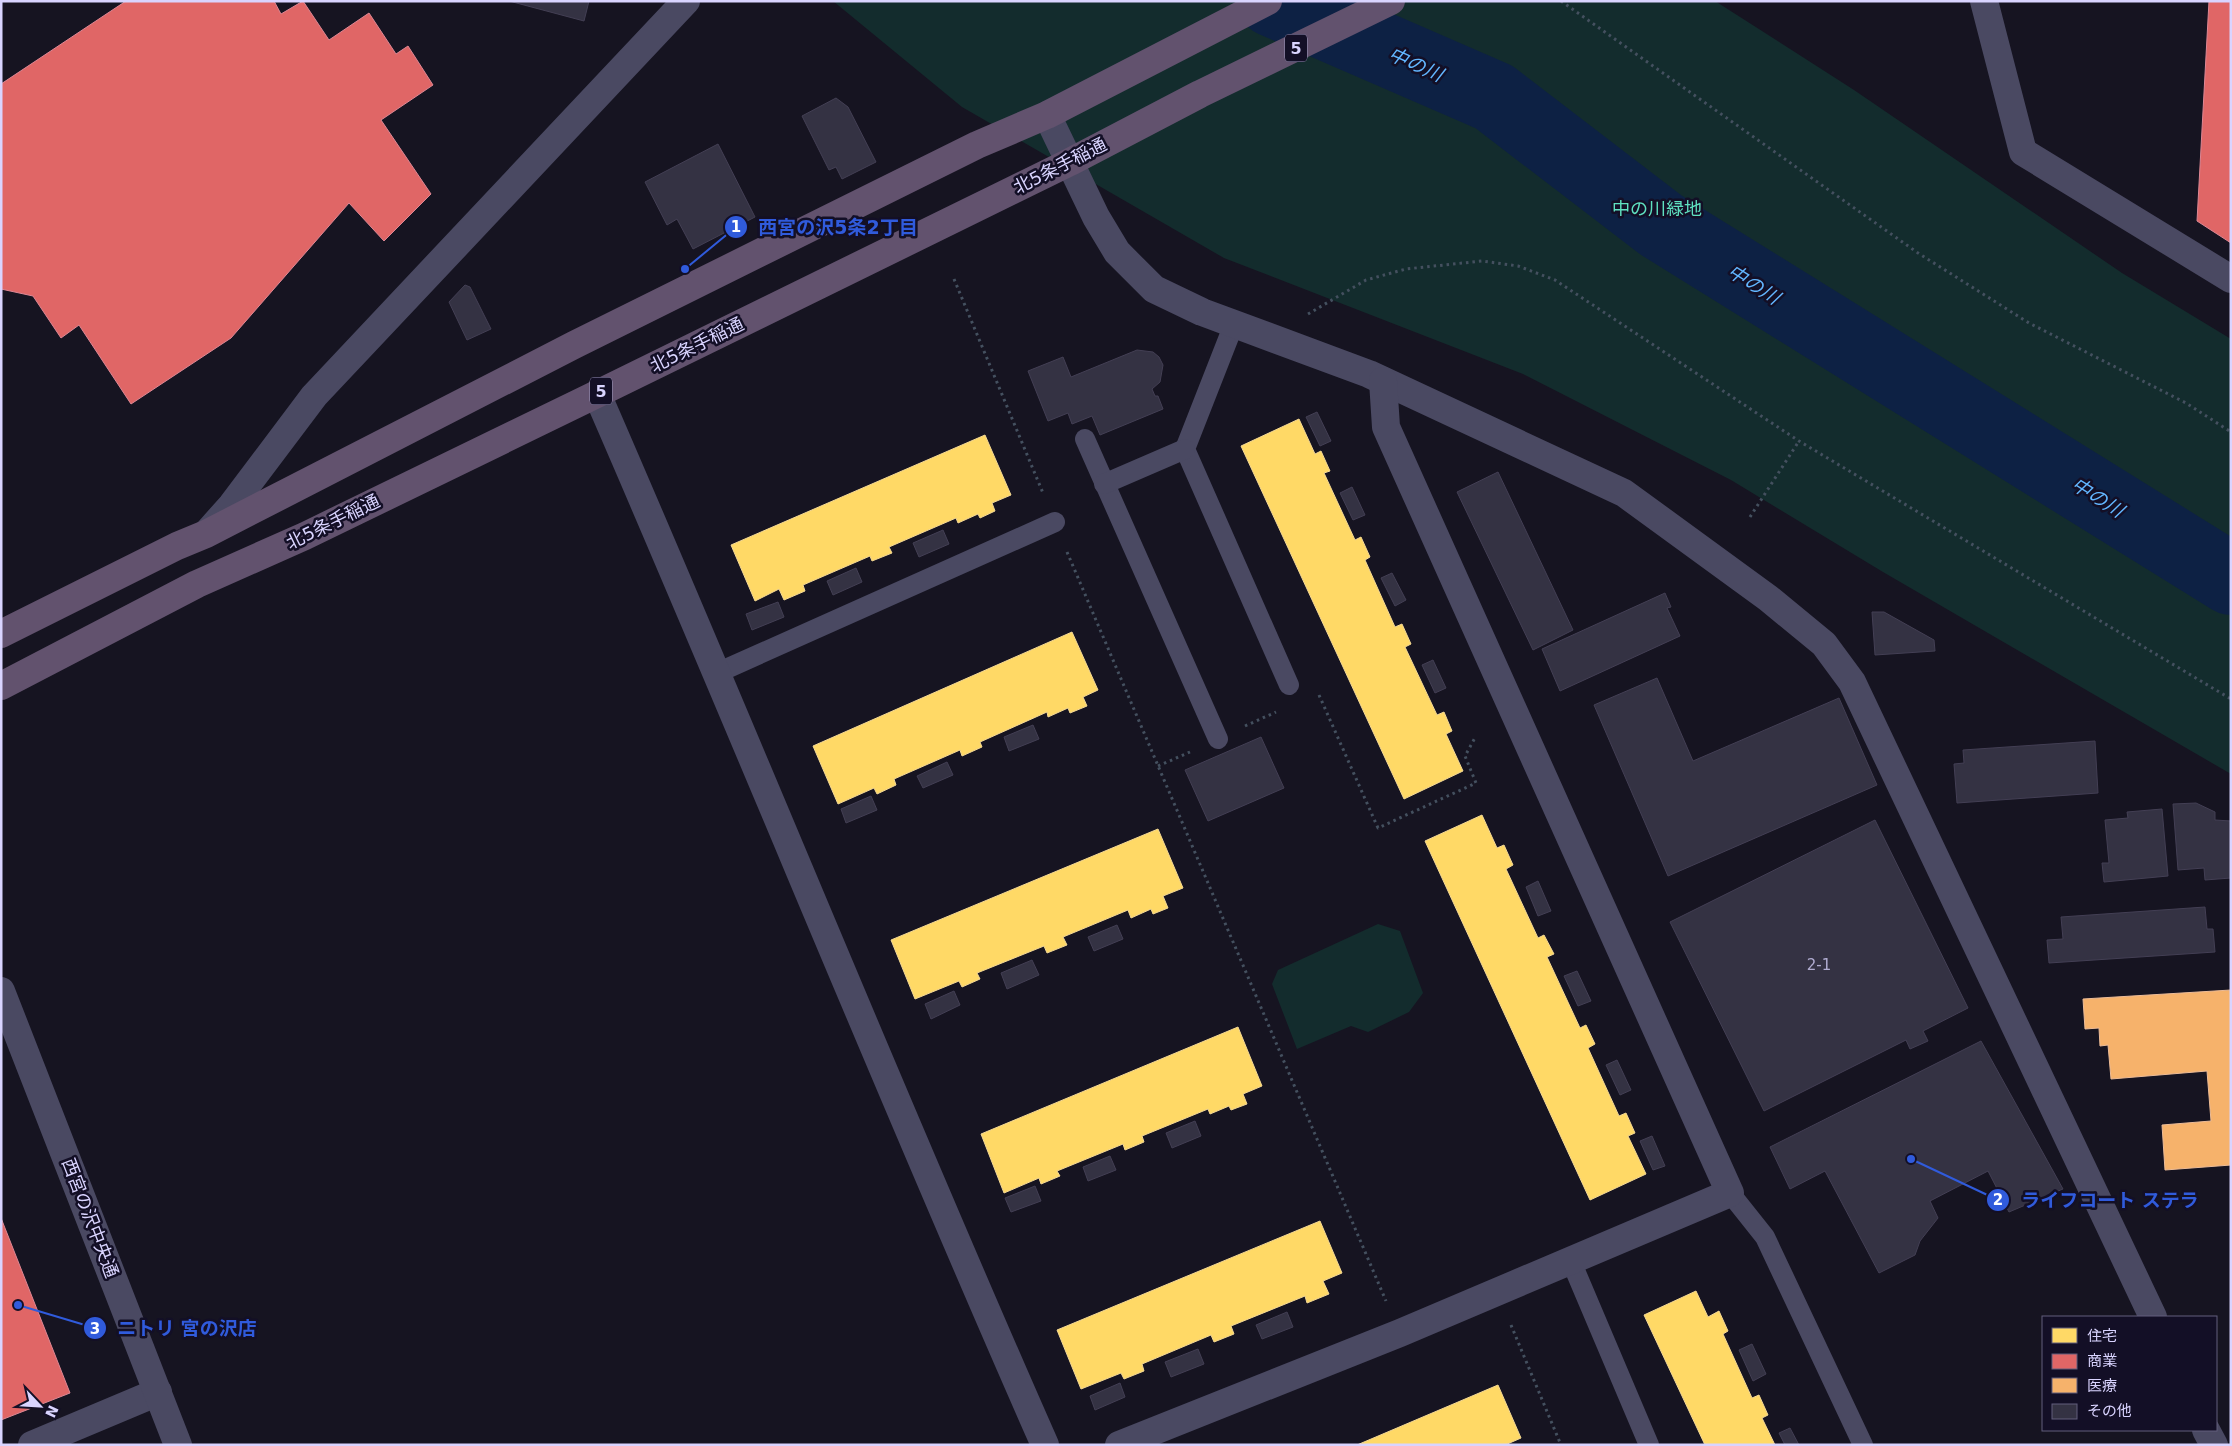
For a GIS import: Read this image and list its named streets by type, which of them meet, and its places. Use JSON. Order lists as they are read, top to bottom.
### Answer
{
  "streets": {
    "highway": ["5", "北5条手稲通"],
    "street": ["西宮の沢中央通"]
  },
  "water": ["中の川"],
  "parks": ["中の川緑地"],
  "places": ["西宮の沢5条2丁目", "ライフコート ステラ", "ニトリ 宮の沢店"],
  "house_numbers": ["2-1"],
  "legend": [
    "住宅",
    "商業",
    "医療",
    "その他"
  ],
  "north": "bottom right"
}
